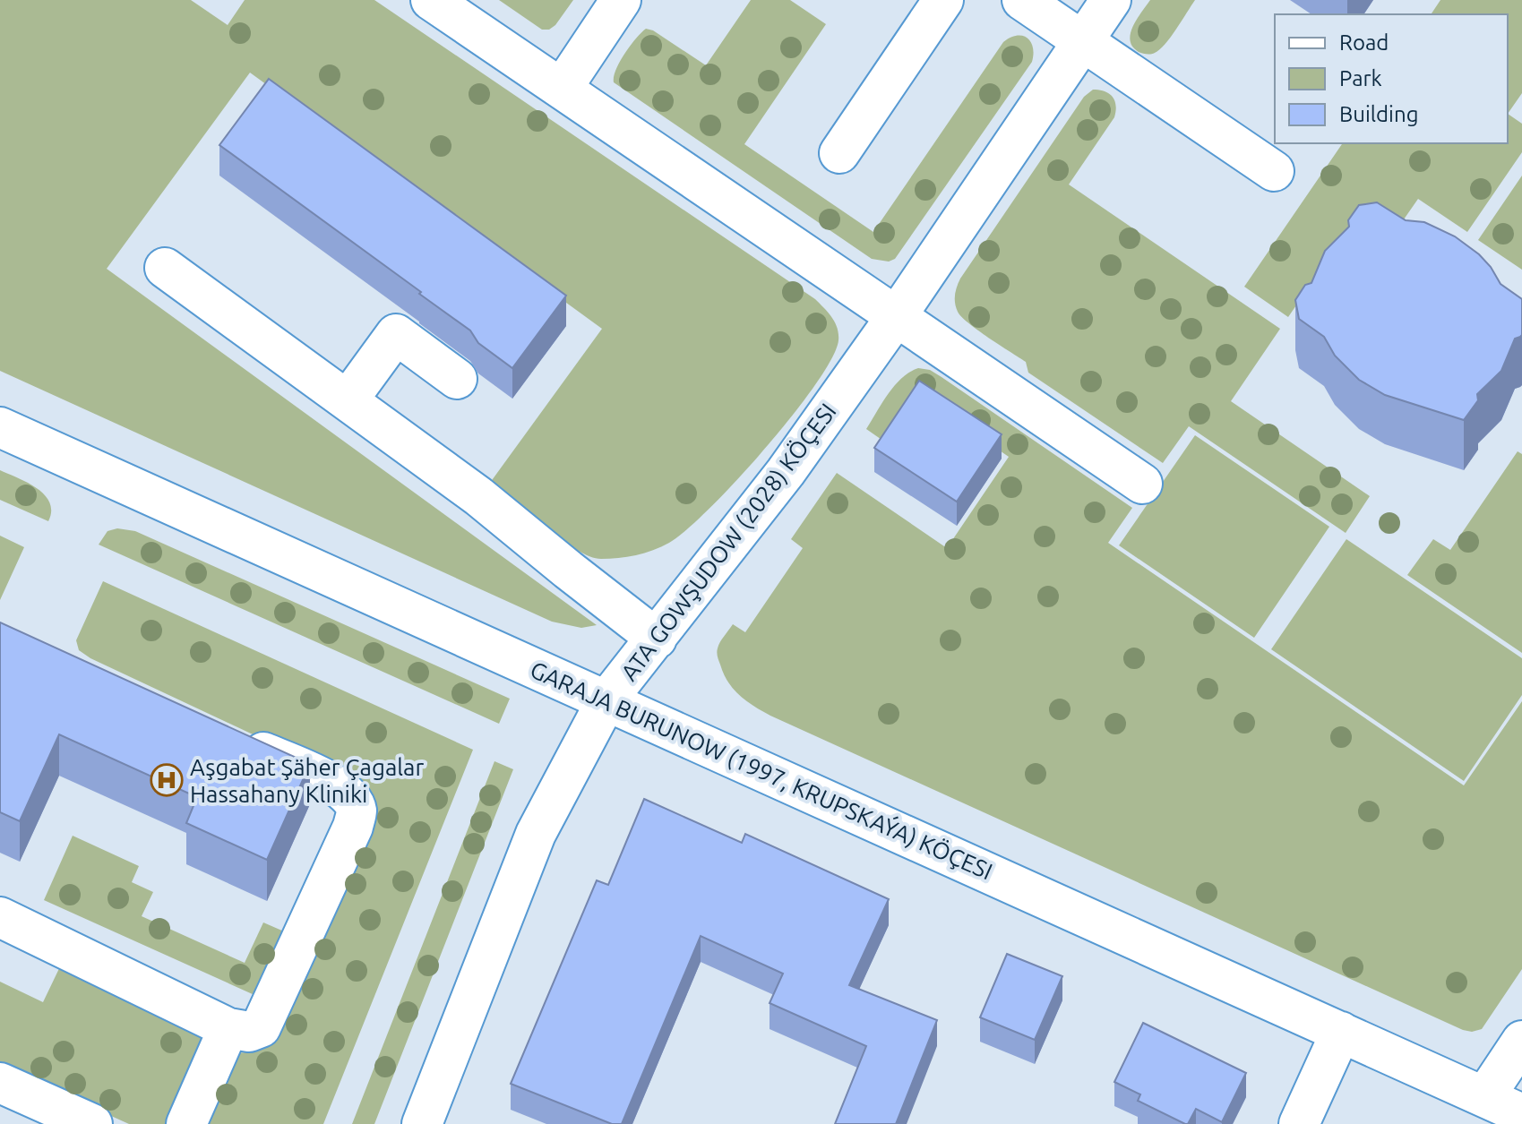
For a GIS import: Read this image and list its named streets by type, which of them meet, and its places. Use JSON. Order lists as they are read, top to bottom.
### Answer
{
  "streets": {
    "street": ["ATA GOWŞUDOW (2028) KÖÇESI", "GARAJA BURUNOW (1997, KRUPSKAÝA) KÖÇESI"]
  },
  "crossings": [
    ["ATA GOWŞUDOW (2028) KÖÇESI", "GARAJA BURUNOW (1997, KRUPSKAÝA) KÖÇESI"]
  ],
  "places": {
    "hospital": ["Aşgabat Şäher Çagalar Hassahany Kliniki"]
  },
  "legend": ["Road", "Park", "Building"]
}
